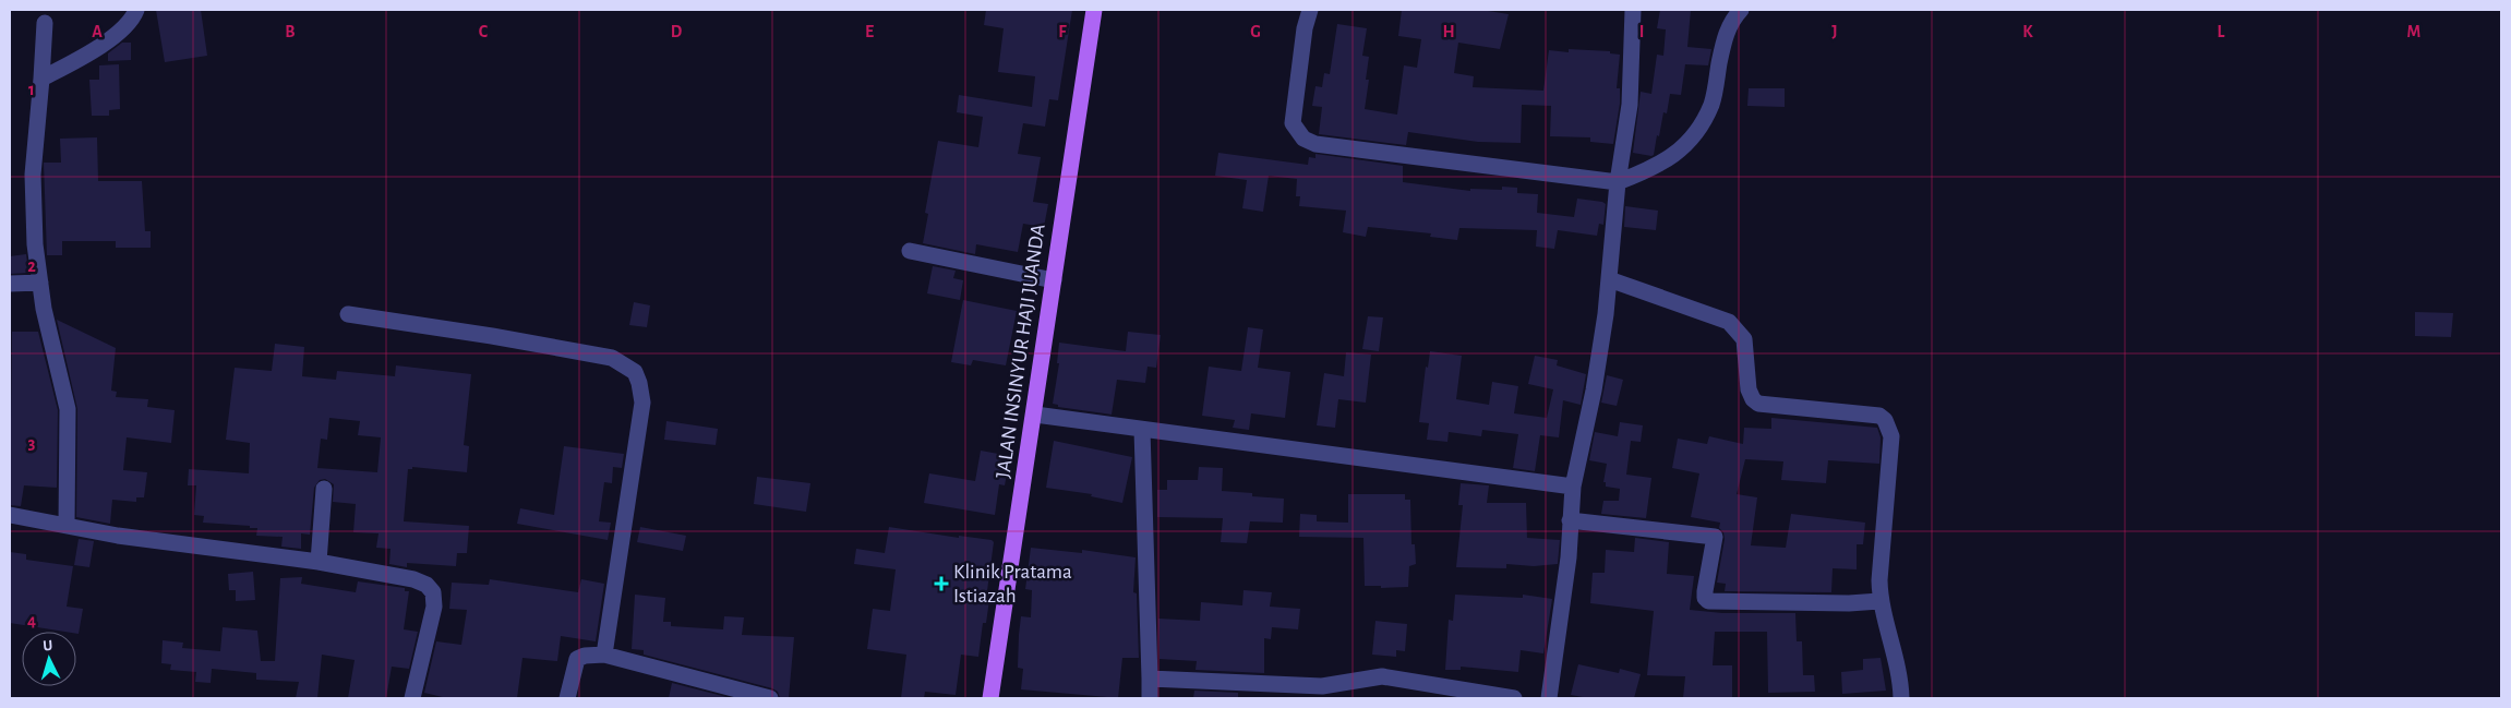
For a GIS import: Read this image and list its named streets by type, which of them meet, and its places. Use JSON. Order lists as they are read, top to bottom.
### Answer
{
  "streets": {
    "main road": ["JALAN INSINYUR HAJI JUANDA"]
  },
  "places": {
    "health": ["Klinik Pratama Istiazah"]
  },
  "north": "top",
  "grid": {
    "columns": [
      "A",
      "B",
      "C",
      "D",
      "E",
      "F",
      "G",
      "H",
      "I",
      "J",
      "K",
      "L",
      "M"
    ],
    "rows": [
      "1",
      "2",
      "3",
      "4"
    ]
  }
}
